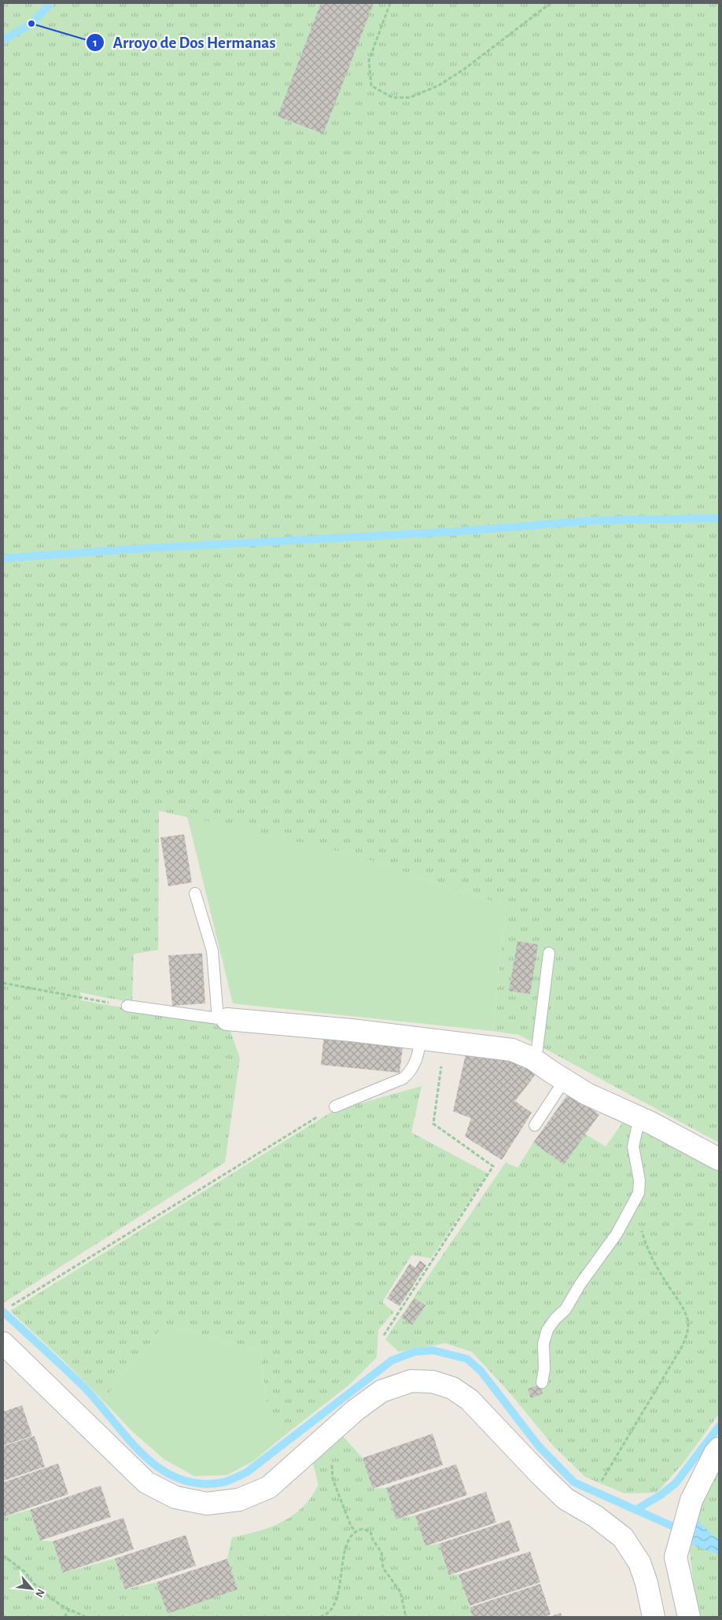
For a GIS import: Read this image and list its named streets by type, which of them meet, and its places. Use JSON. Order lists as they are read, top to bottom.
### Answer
{
  "places": ["Arroyo de Dos Hermanas"],
  "north": "bottom right"
}
